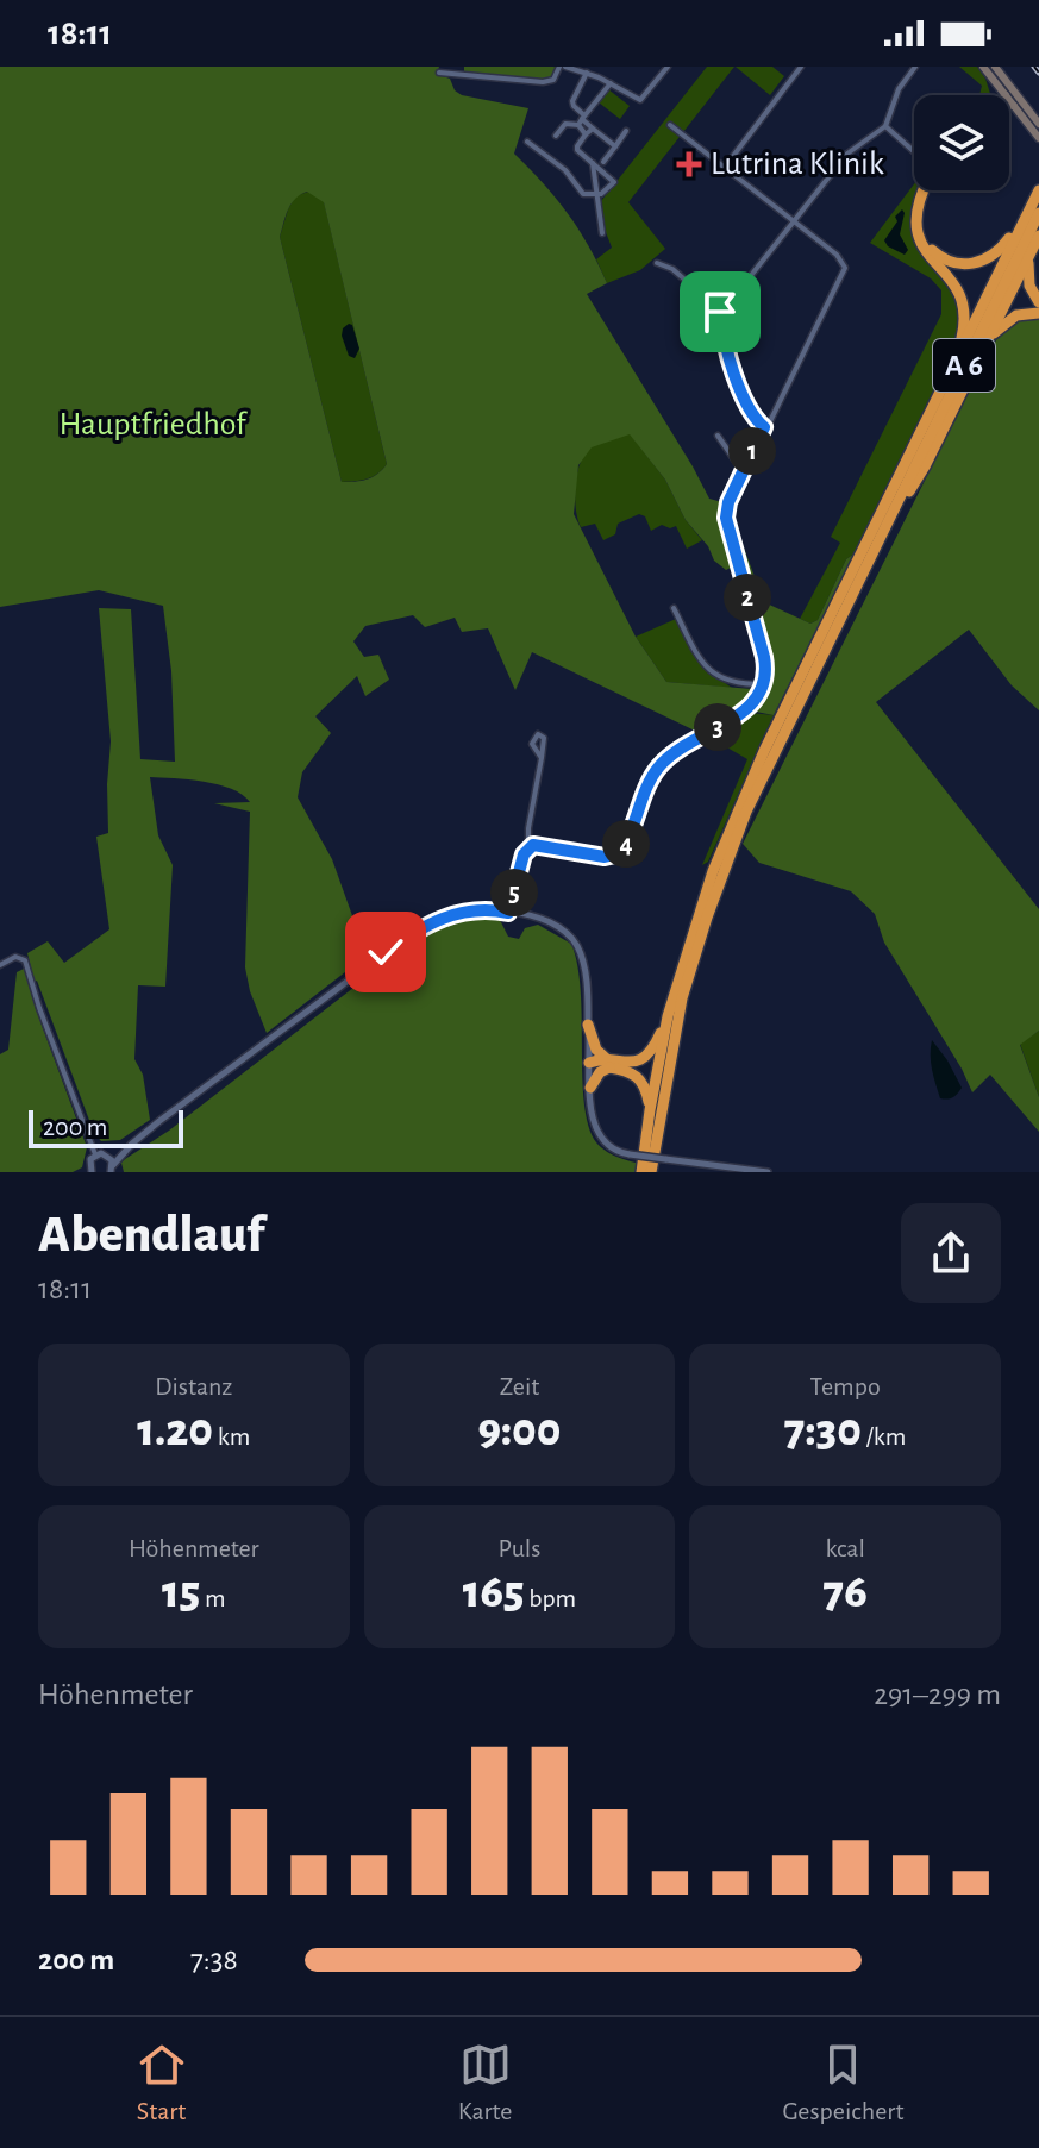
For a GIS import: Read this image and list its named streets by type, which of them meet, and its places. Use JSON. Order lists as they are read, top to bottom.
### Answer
{
  "streets": {
    "highway": ["A 6"]
  },
  "parks": ["Hauptfriedhof"],
  "places": {
    "health": ["Lutrina Klinik"]
  },
  "scale_bar": "200 m",
  "page": {
    "status": "18:11",
    "pins": [
      "1",
      "2",
      "3",
      "4",
      "5"
    ],
    "scale": "200 m",
    "heading": ["Abendlauf", "18:11"],
    "stats": [
      ["Distanz", "1.20 km"],
      ["Zeit", "9:00"],
      ["Tempo", "7:30 /km"],
      ["Höhenmeter", "15 m"],
      ["Puls", "165 bpm"],
      ["kcal", "76"]
    ],
    "chart": ["Höhenmeter", "291–299 m"],
    "list": [
      {
        "name": "200 m",
        "note": "7:38"
      }
    ],
    "tabs": ["Start", "Karte", "Gespeichert"]
  }
}
